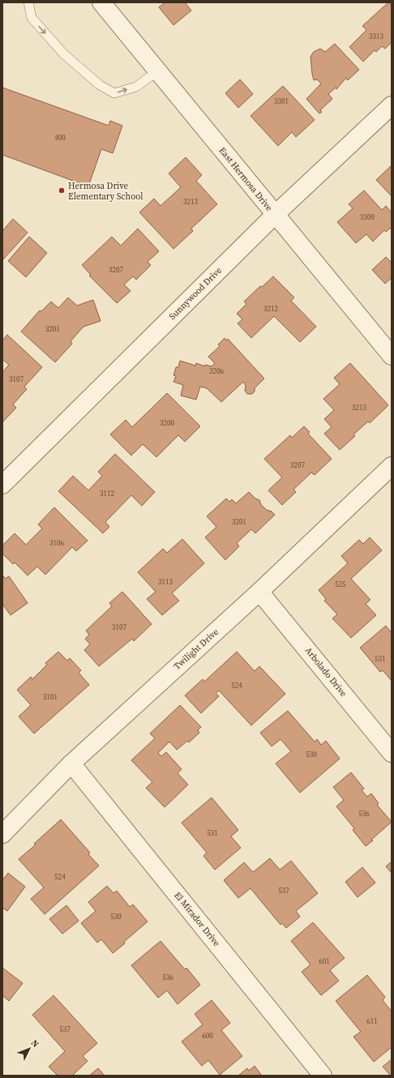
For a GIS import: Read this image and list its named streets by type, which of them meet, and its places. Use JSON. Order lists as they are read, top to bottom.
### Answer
{
  "streets": {
    "street": [
      "East Hermosa Drive",
      "Sunnywood Drive",
      "Twilight Drive",
      "Arbolado Drive",
      "El Mirador Drive"
    ]
  },
  "crossings": [
    ["East Hermosa Drive", "Sunnywood Drive"],
    ["Twilight Drive", "Arbolado Drive"],
    ["Twilight Drive", "El Mirador Drive"]
  ],
  "places": ["Hermosa Drive Elementary School"],
  "house_numbers": [
    "3313",
    "3301",
    "400",
    "3213",
    "3300",
    "3207",
    "3212",
    "3201",
    "3206",
    "3107",
    "3213",
    "3200",
    "3207",
    "3112",
    "3201",
    "3106",
    "3113",
    "525",
    "3107",
    "531",
    "524",
    "3101",
    "530",
    "536",
    "531",
    "524",
    "537",
    "530",
    "601",
    "536",
    "611",
    "537",
    "600"
  ],
  "north": "top right"
}
